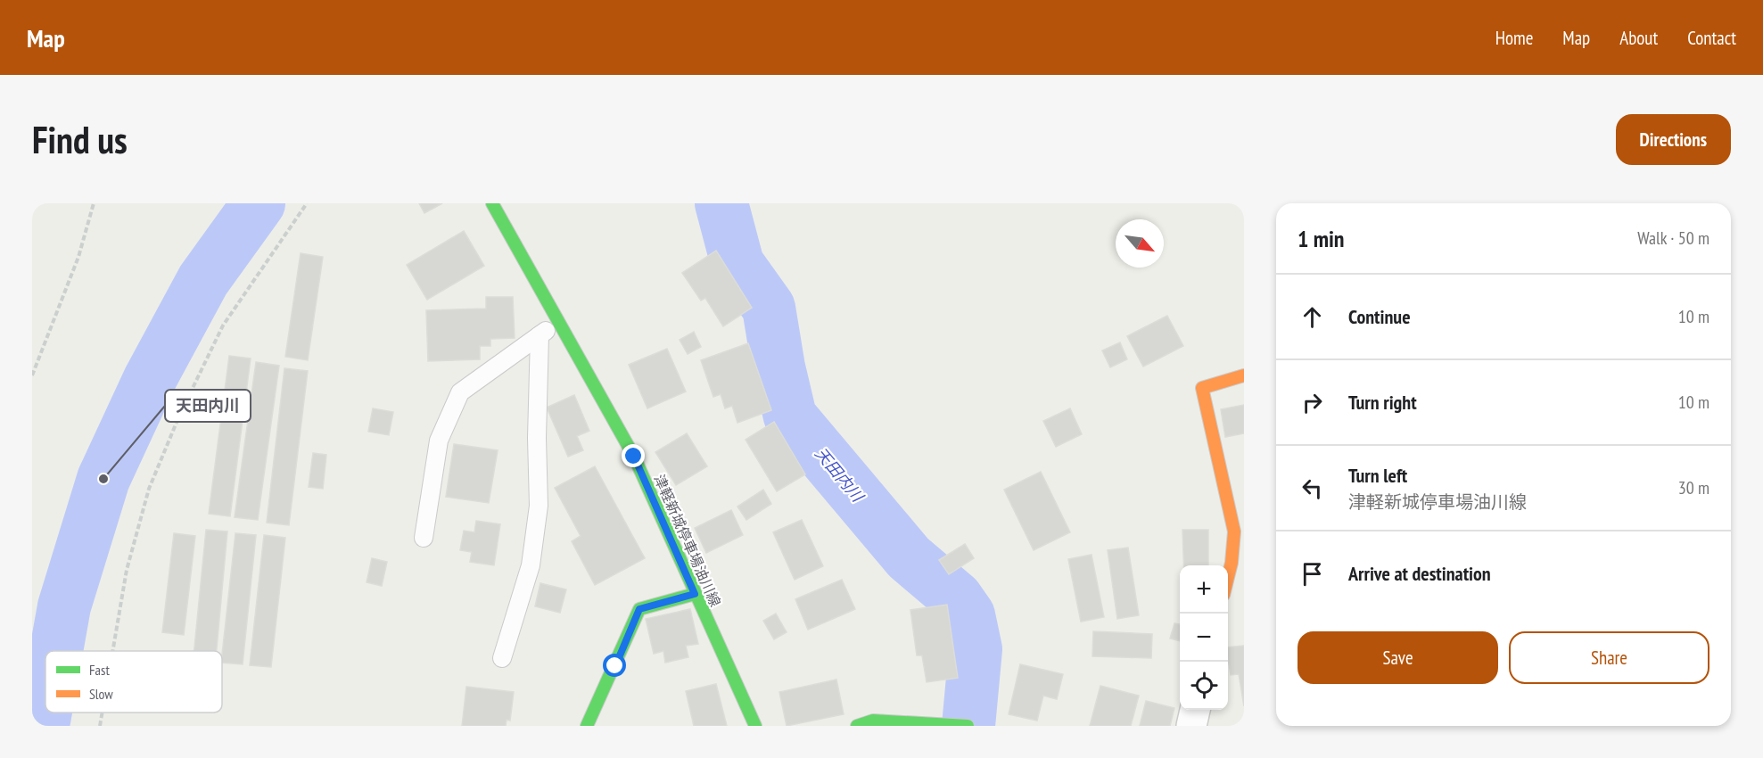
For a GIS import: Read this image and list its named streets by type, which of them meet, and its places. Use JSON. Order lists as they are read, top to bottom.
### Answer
{
  "streets": {
    "main road": ["津軽新城停車場油川線"]
  },
  "water": ["天田内川"],
  "places": ["天田内川"],
  "legend": ["Fast", "Slow"],
  "north": "bottom right",
  "page": {
    "header": "Map",
    "nav": [
      "Home",
      "Map",
      "About",
      "Contact"
    ],
    "buttons": [
      "Directions",
      ["Save", "Share"]
    ],
    "title": "Find us",
    "heading": ["1 min", "Walk · 50 m"],
    "list": [
      ["Continue", "10 m"],
      ["Turn right", "10 m"],
      ["Turn left", "津軽新城停車場油川線", "30 m"],
      "Arrive at destination"
    ],
    "map_buttons": ["+", "−"]
  }
}
